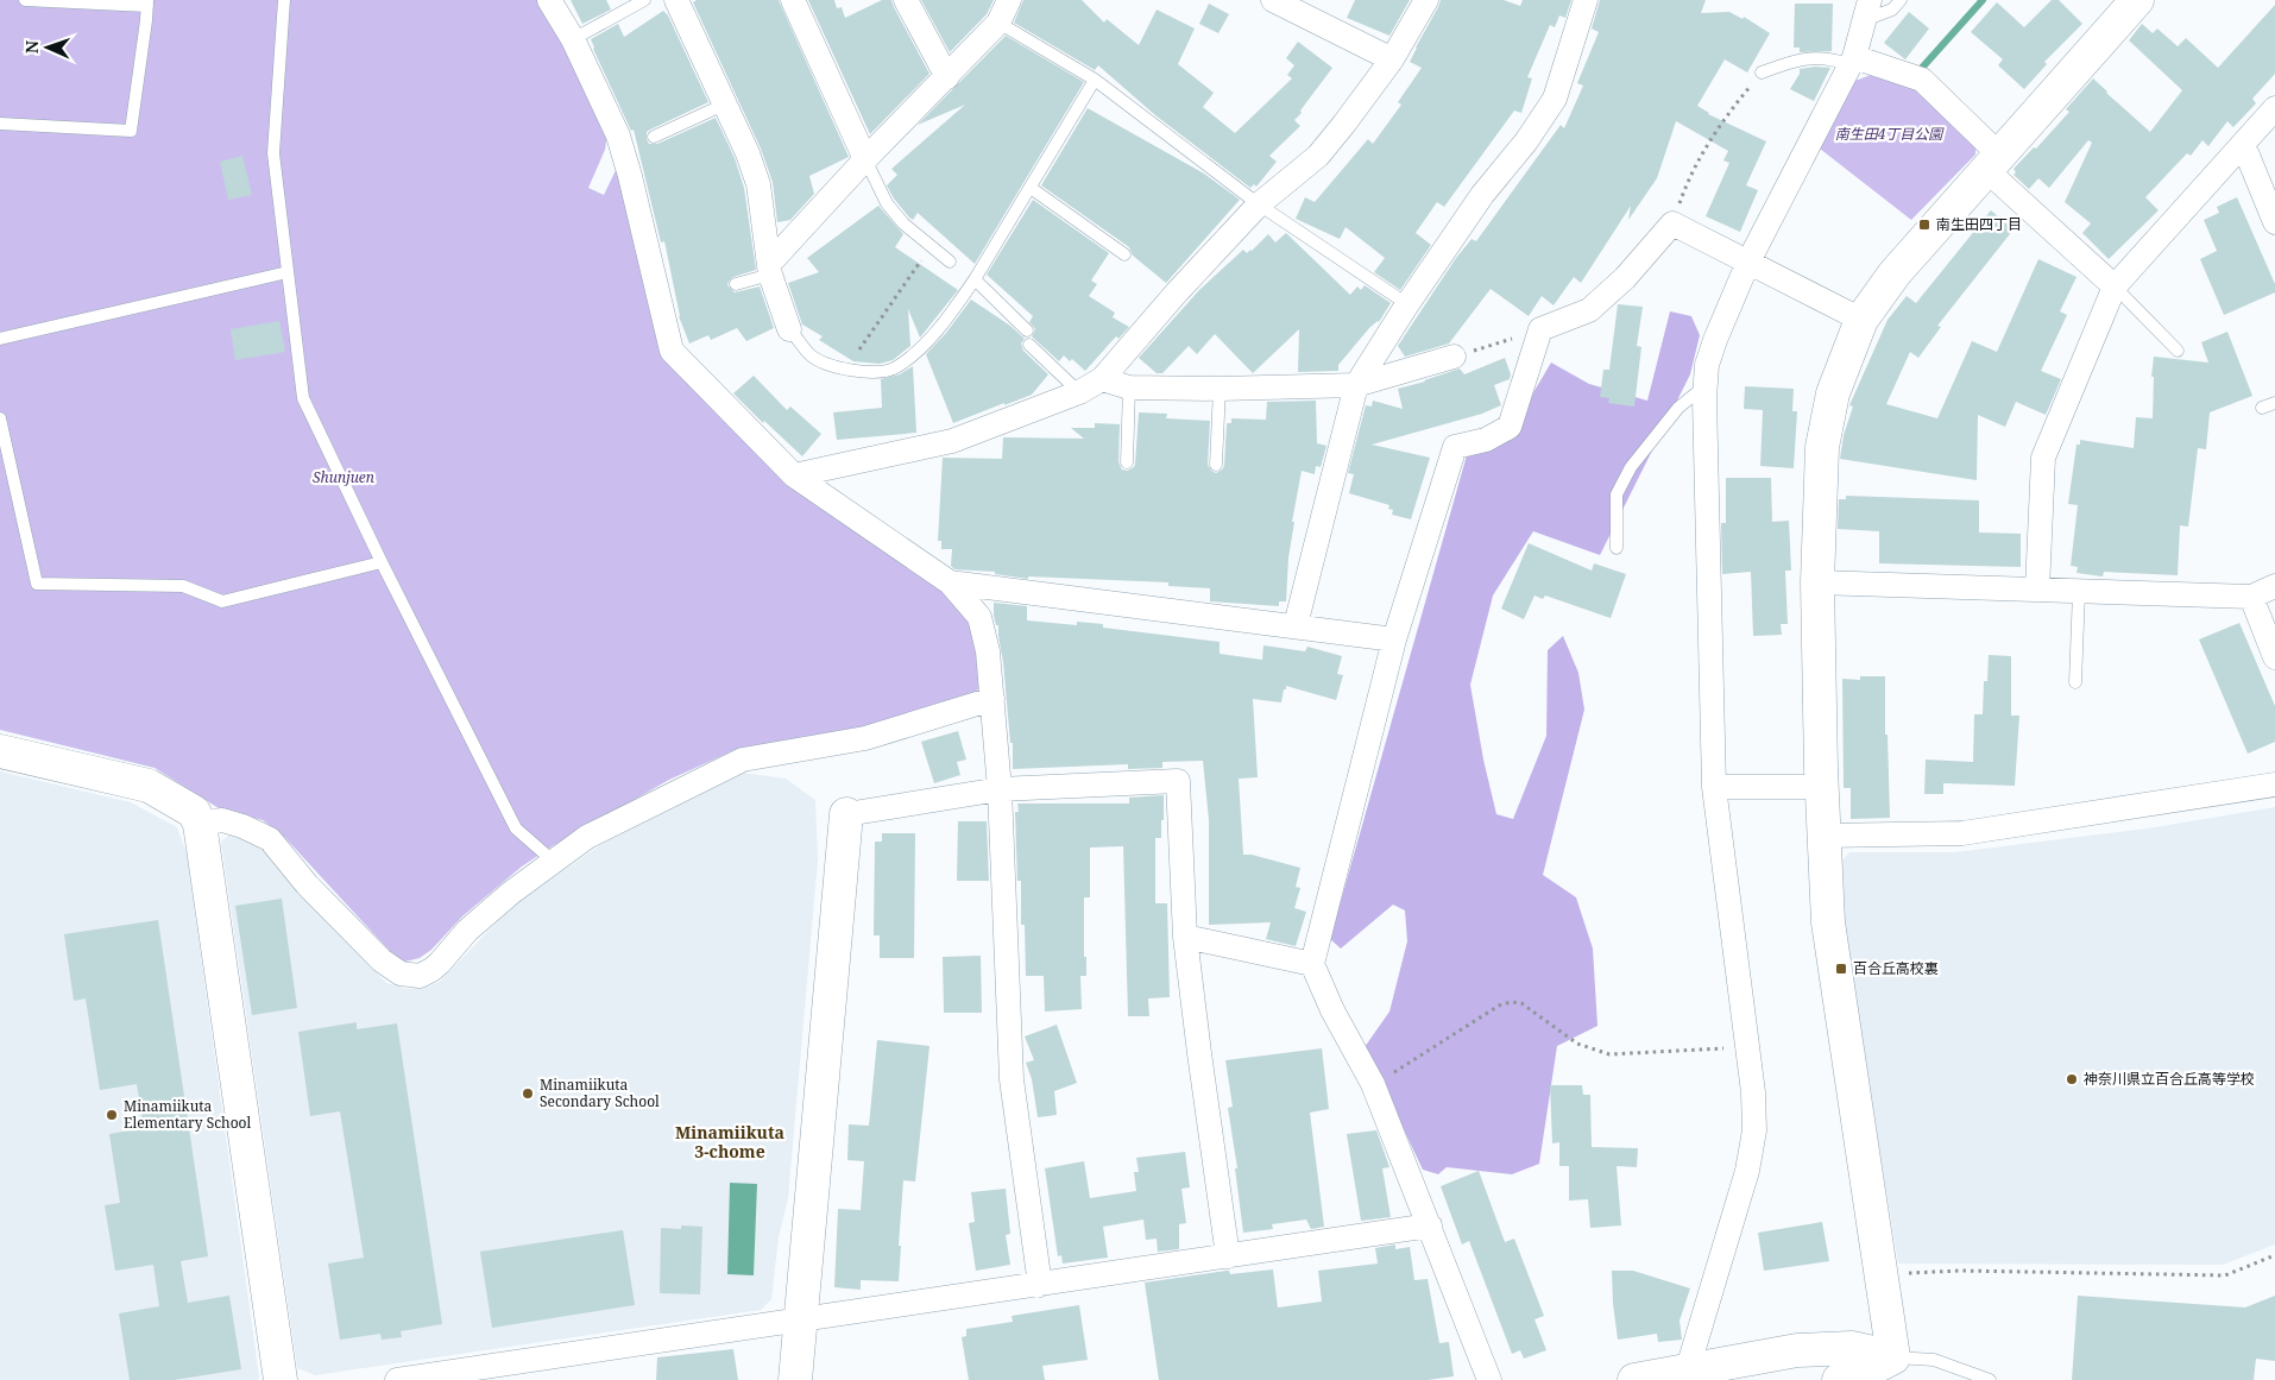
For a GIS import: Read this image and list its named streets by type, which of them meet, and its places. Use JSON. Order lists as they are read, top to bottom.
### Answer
{
  "districts": ["Minamiikuta 3-chome"],
  "parks": ["南生田4丁目公園", "Shunjuen"],
  "places": {
    "transit": ["南生田四丁目", "百合丘高校裏"],
    "other": ["神奈川県立百合丘高等学校", "Minamiikuta Secondary School", "Minamiikuta Elementary School"]
  },
  "north": "left"
}
